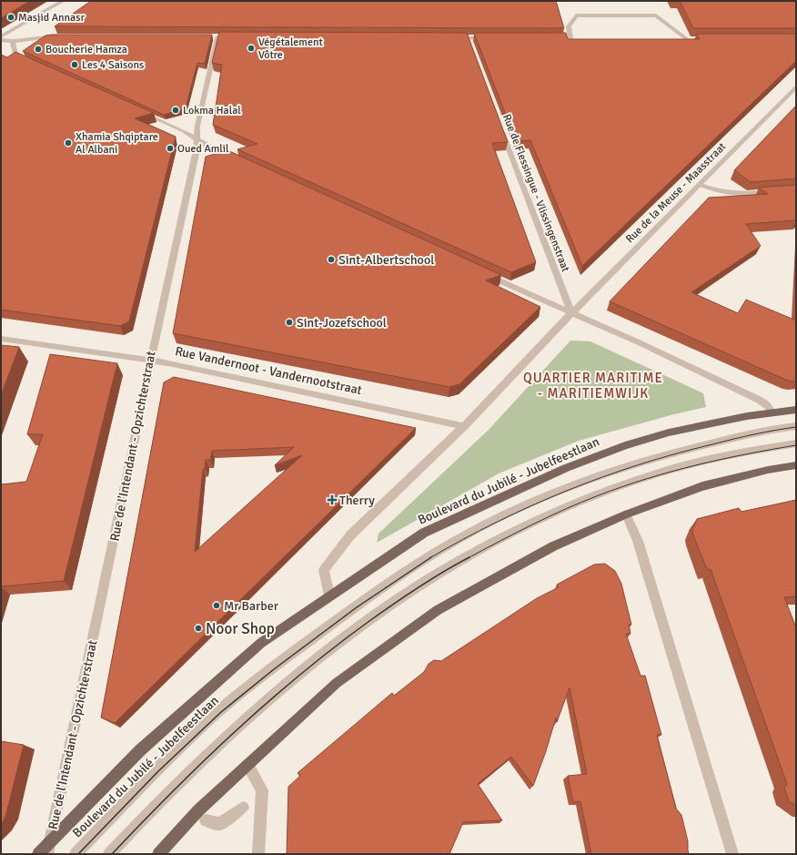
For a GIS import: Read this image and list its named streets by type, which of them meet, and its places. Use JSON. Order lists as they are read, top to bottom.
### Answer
{
  "streets": {
    "main road": ["Boulevard du Jubilé - Jubelfeestlaan"],
    "street": [
      "Rue de Flessingue - Vlissingenstraat",
      "Rue de la Meuse - Maasstraat",
      "Rue Vandernoot - Vandernootstraat",
      "Rue de l'Intendant - Opzichterstraat"
    ]
  },
  "crossings": [
    ["Rue de Flessingue - Vlissingenstraat", "Rue de la Meuse - Maasstraat"],
    ["Rue de la Meuse - Maasstraat", "Rue Vandernoot - Vandernootstraat"],
    ["Rue de la Meuse - Maasstraat", "Boulevard du Jubilé - Jubelfeestlaan"],
    ["Rue Vandernoot - Vandernootstraat", "Rue de l'Intendant - Opzichterstraat"],
    ["Rue de l'Intendant - Opzichterstraat", "Boulevard du Jubilé - Jubelfeestlaan"]
  ],
  "districts": ["QUARTIER MARITIME - MARITIEMWIJK"],
  "places": {
    "other": [
      "Masjid Annasr",
      "Végétalement Vôtre",
      "Boucherie Hamza",
      "Les 4 Saisons",
      "Lokma Halal",
      "Xhamia Shqiptare Al Albani",
      "Oued Amlil",
      "Sint-Albertschool",
      "Sint-Jozefschool",
      "Mr Barber",
      "Noor Shop"
    ],
    "health": ["Therry"]
  }
}
